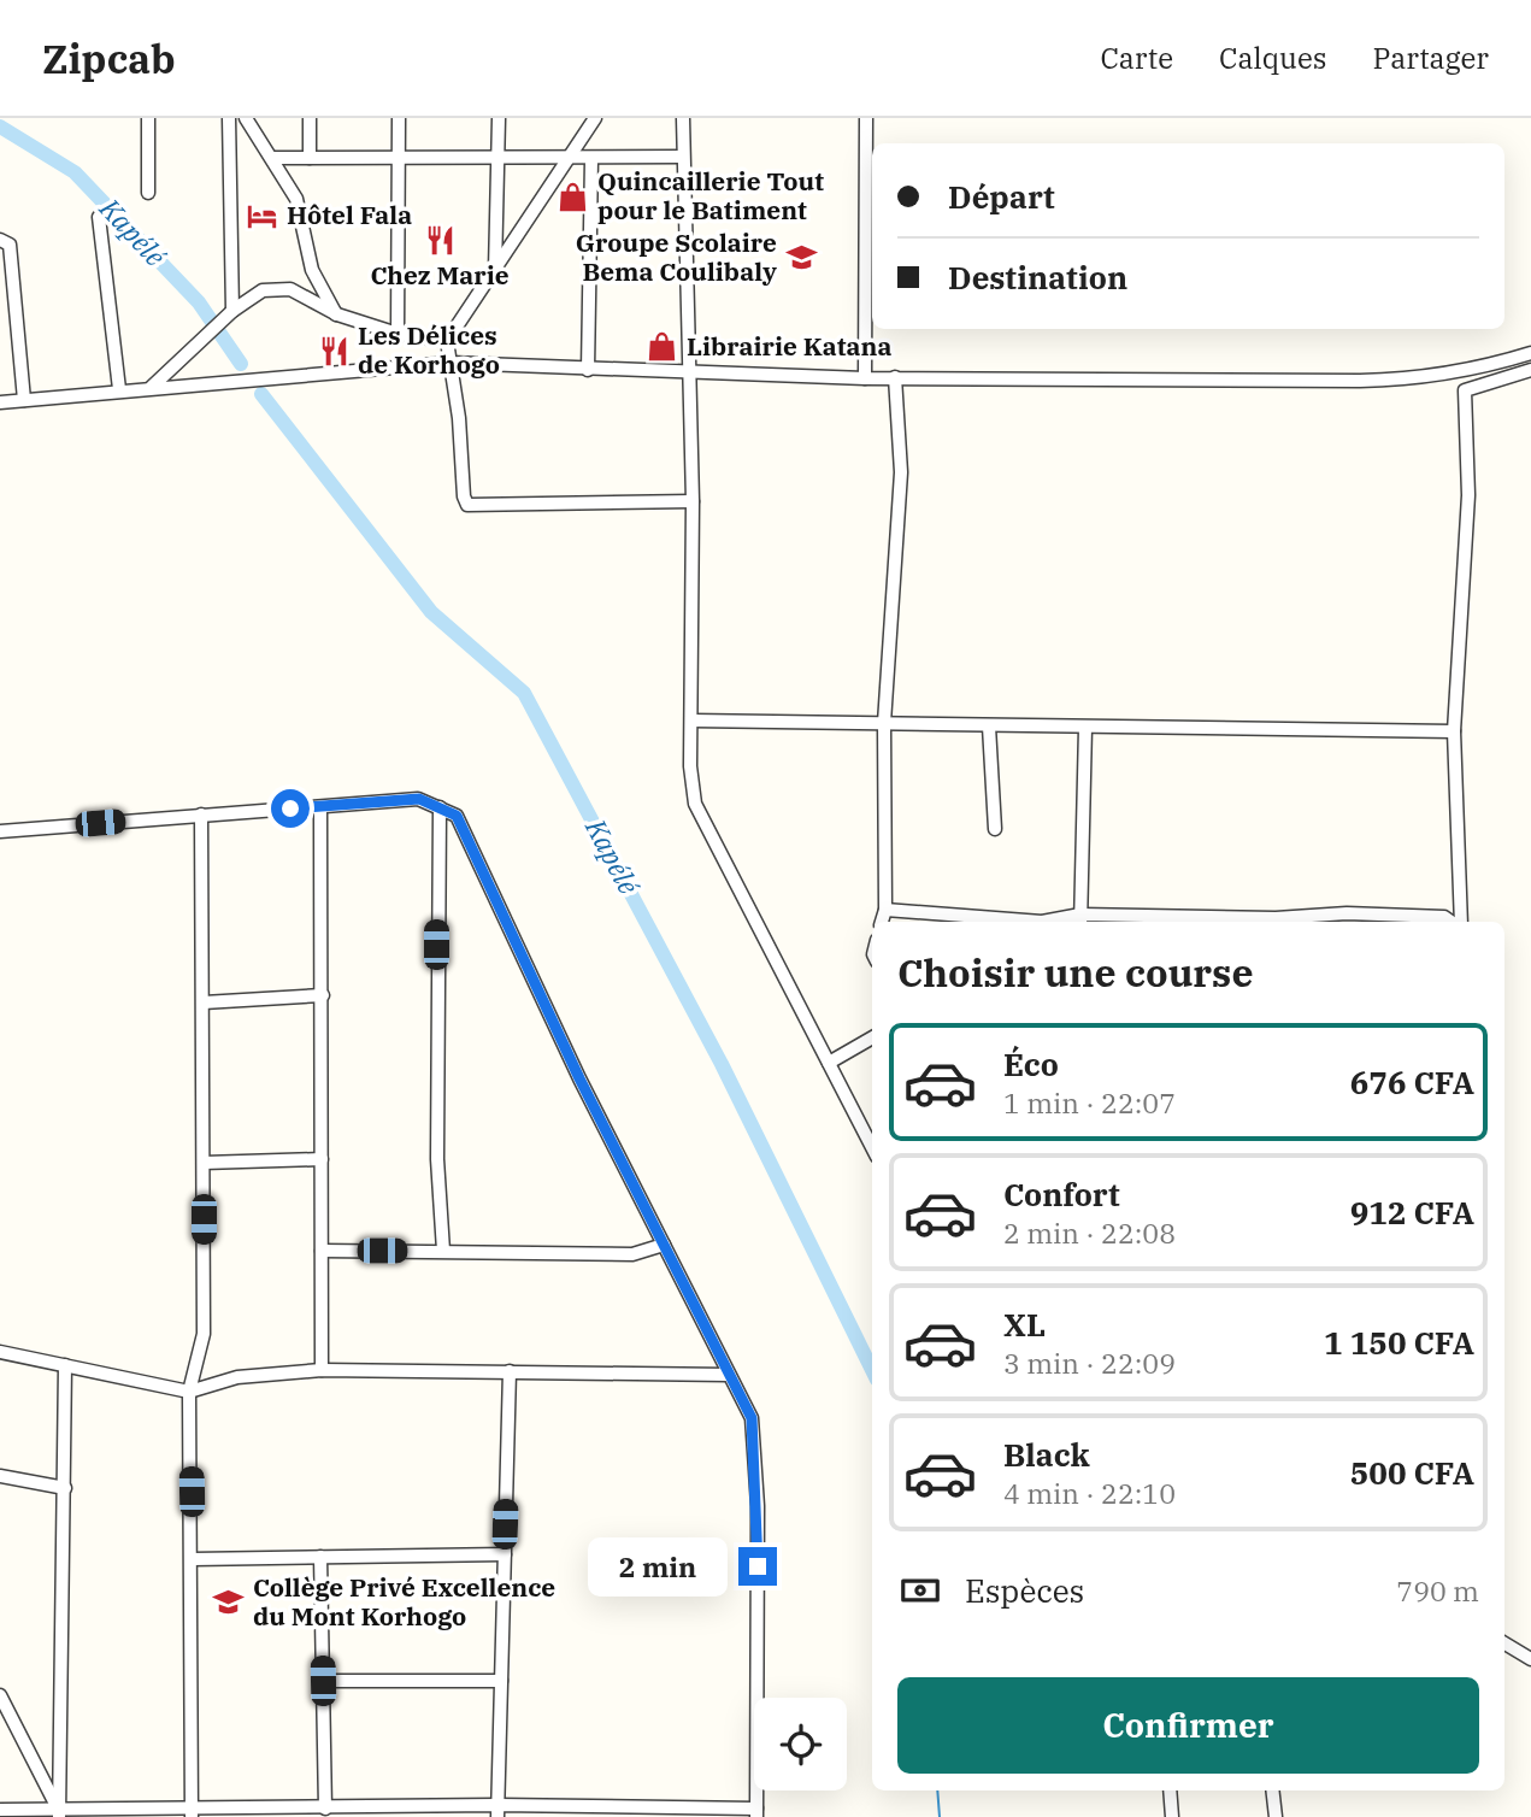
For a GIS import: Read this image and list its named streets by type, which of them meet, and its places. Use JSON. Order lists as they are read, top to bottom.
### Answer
{
  "water": ["Kapélé"],
  "places": {
    "shop": ["Quincaillerie Tout pour le Batiment", "Librairie Katana"],
    "hotel": ["Hôtel Fala"],
    "restaurant": ["Chez Marie", "Les Délices de Korhogo"],
    "school or university": ["Groupe Scolaire Bema Coulibaly", "Collège Privé Excellence du Mont Korhogo"]
  },
  "page": {
    "header": "Zipcab",
    "nav": ["Carte", "Calques", "Partager"],
    "banner": ["Départ", "Destination"],
    "heading": "Choisir une course",
    "list": [
      {
        "name": "Éco",
        "note": "1 min · 22:07",
        "value": "676 CFA"
      },
      {
        "name": "Confort",
        "note": "2 min · 22:08",
        "value": "912 CFA"
      },
      {
        "name": "XL",
        "note": "3 min · 22:09",
        "value": "1 150 CFA"
      },
      {
        "name": "Black",
        "note": "4 min · 22:10",
        "value": "500 CFA"
      }
    ],
    "bubble": "2 min",
    "pay": ["Espèces", "790 m"],
    "buttons": "Confirmer"
  }
}
